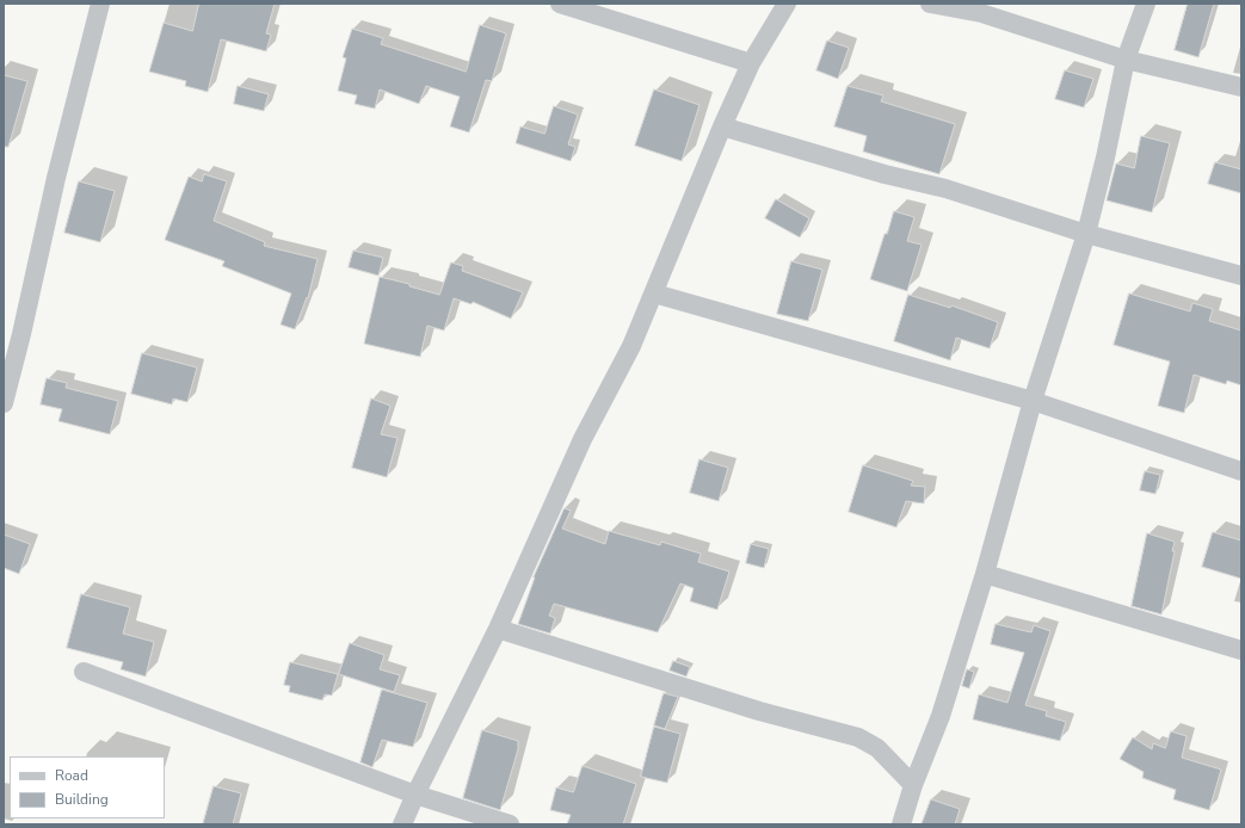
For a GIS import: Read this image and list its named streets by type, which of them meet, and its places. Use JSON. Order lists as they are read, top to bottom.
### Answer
{
  "legend": ["Road", "Building"]
}
